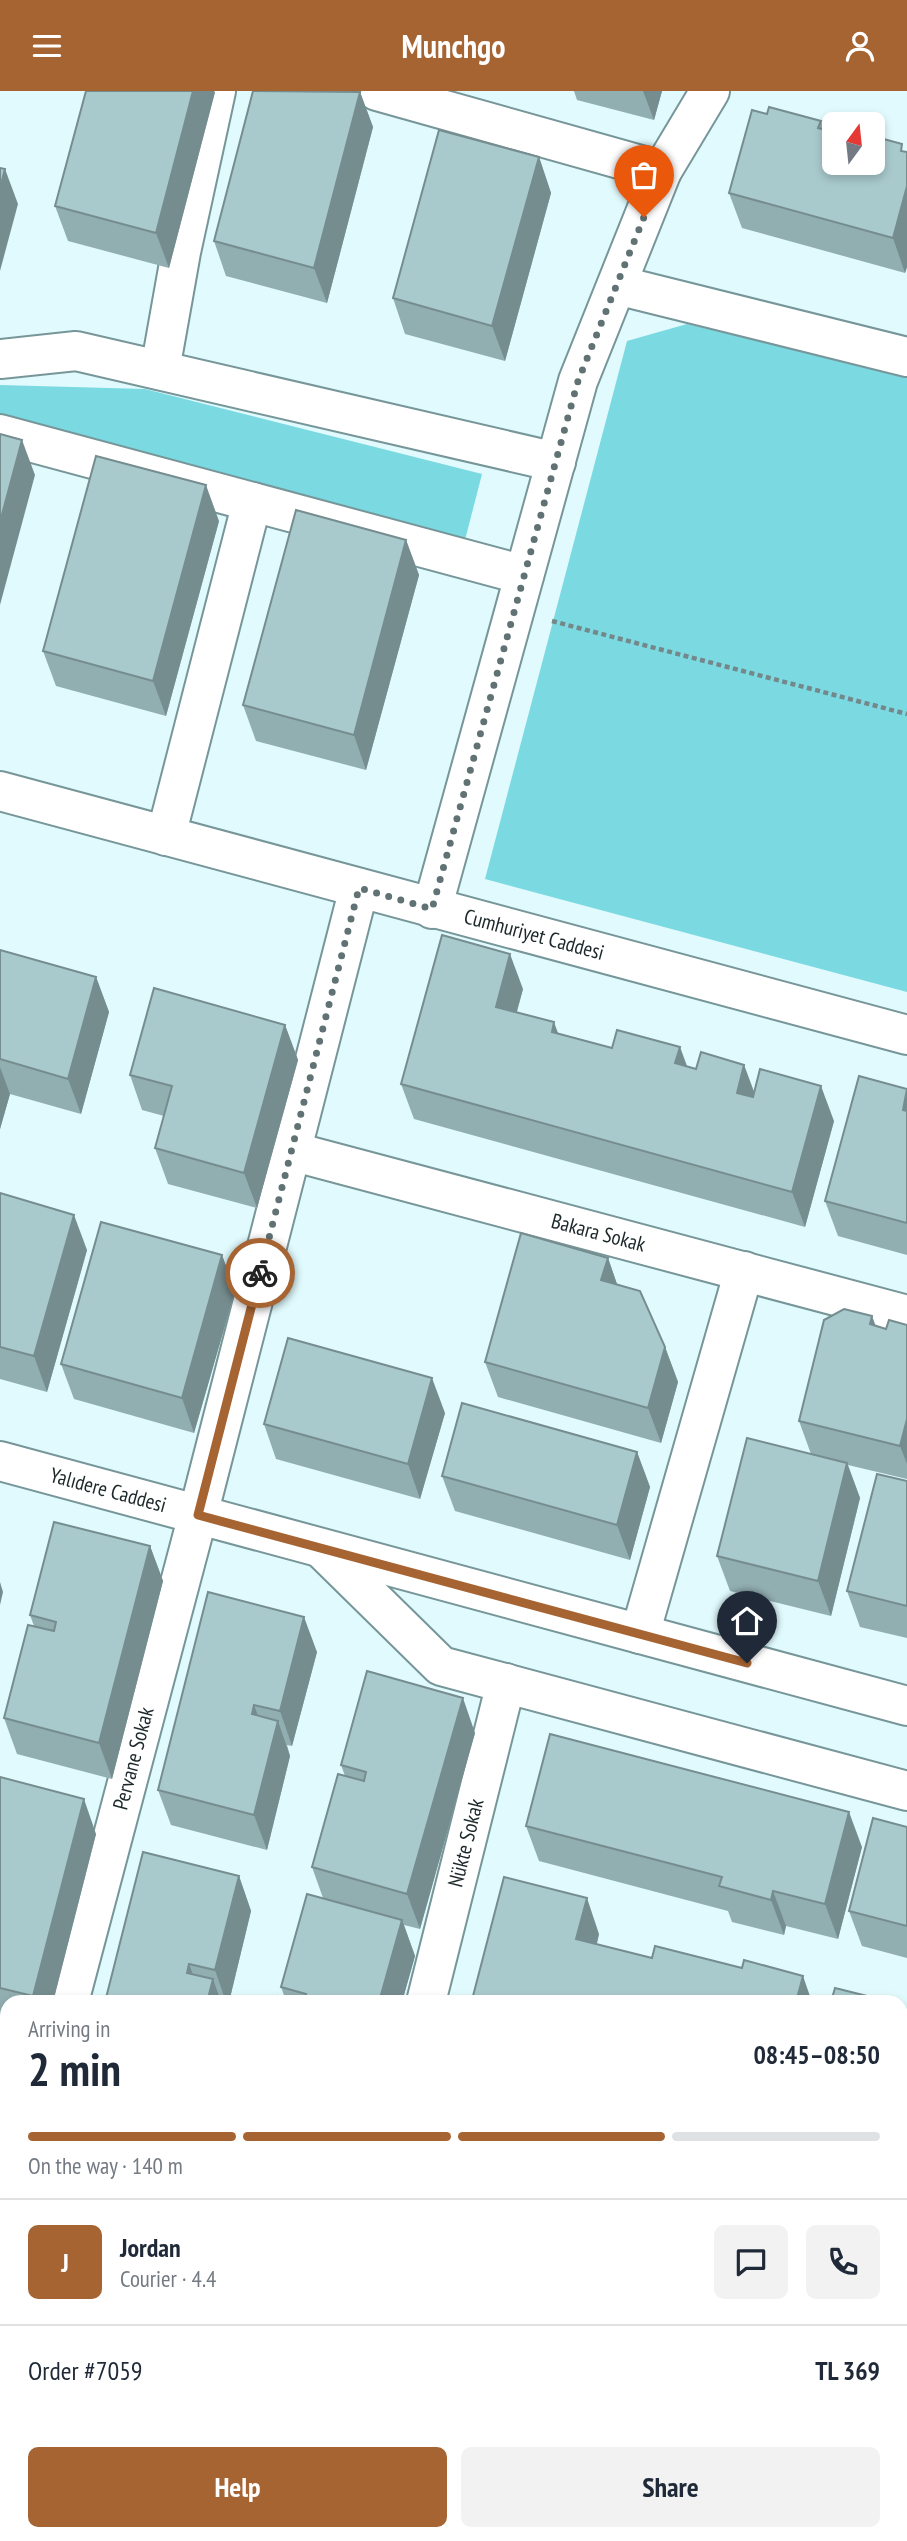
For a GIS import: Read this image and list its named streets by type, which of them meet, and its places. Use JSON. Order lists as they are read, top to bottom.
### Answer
{
  "streets": {
    "street": [
      "Cumhuriyet Caddesi",
      "Bakara Sokak",
      "Yalıdere Caddesi",
      "Pervane Sokak",
      "Nükte Sokak"
    ]
  },
  "crossings": [
    ["Cumhuriyet Caddesi", "Pervane Sokak"],
    ["Bakara Sokak", "Pervane Sokak"],
    ["Yalıdere Caddesi", "Pervane Sokak"]
  ],
  "north": "top",
  "page": {
    "header": "Munchgo",
    "heading": ["2 min", "Arriving in", "08:45–08:50"],
    "panel": [
      "Jordan",
      "Courier · 4.4",
      "Order #7059",
      "TL 369"
    ],
    "bar": "On the way · 140 m",
    "round": "J",
    "buttons": ["Help", "Share"]
  }
}
